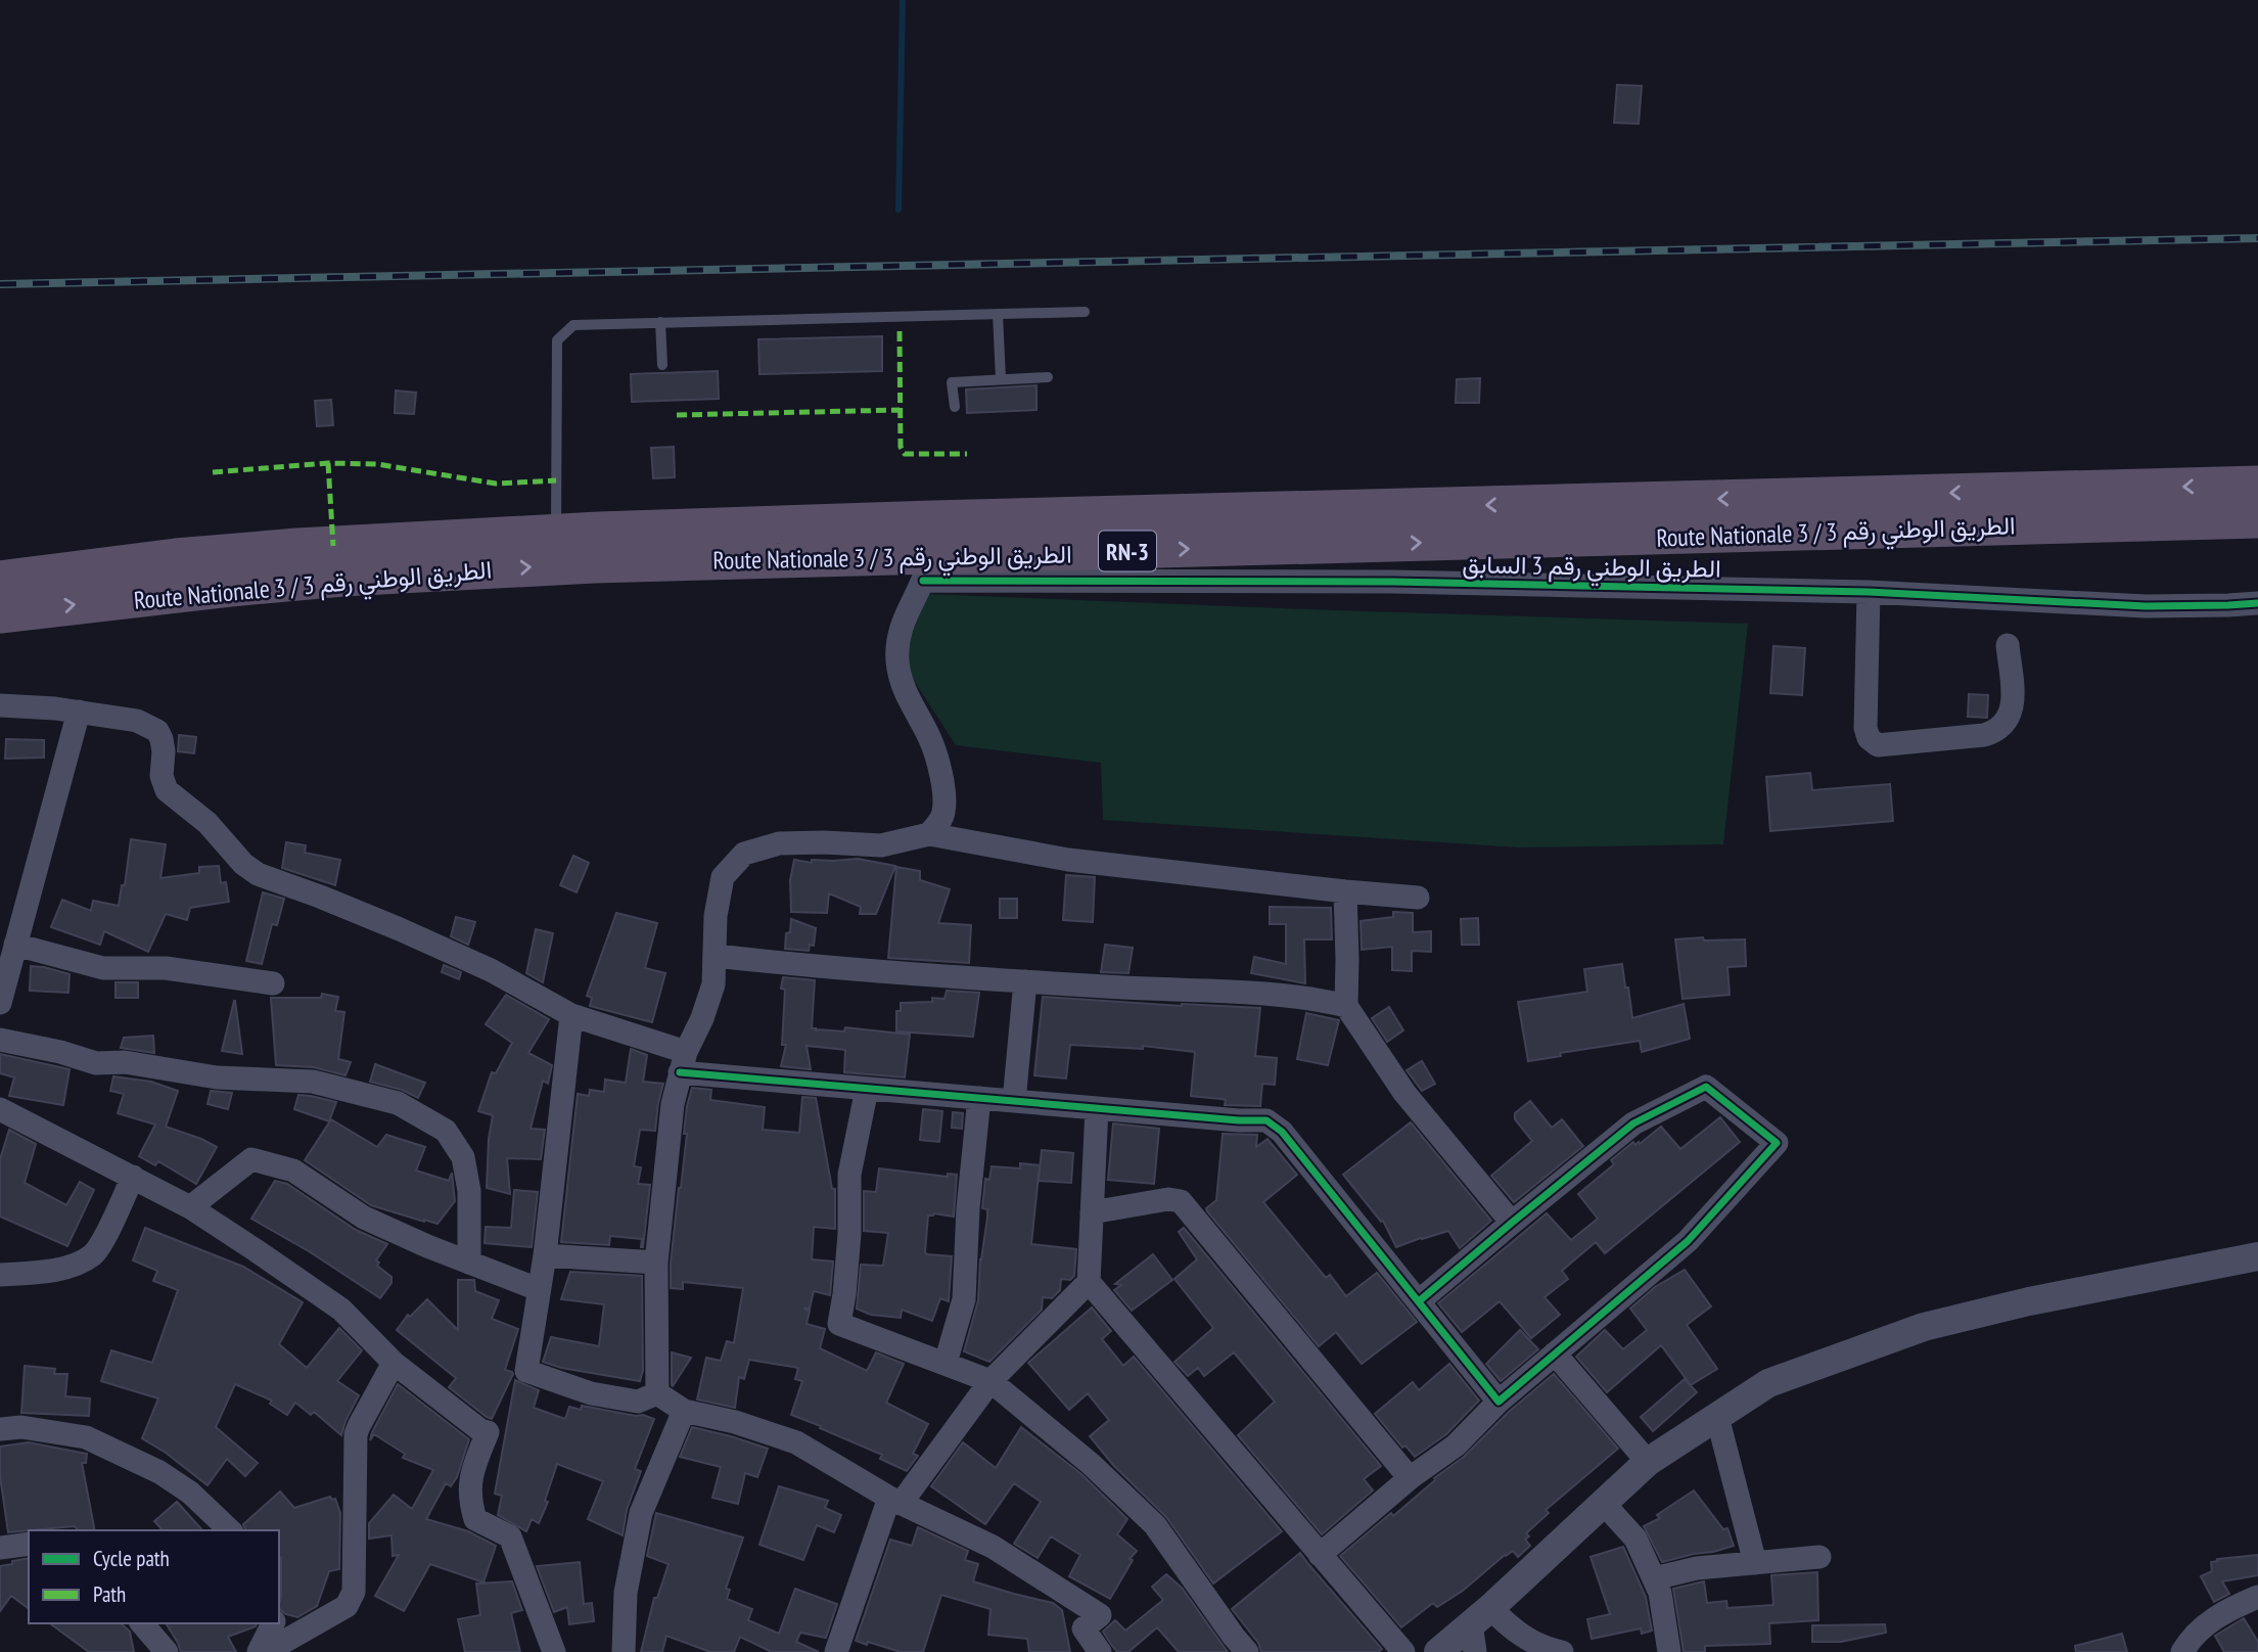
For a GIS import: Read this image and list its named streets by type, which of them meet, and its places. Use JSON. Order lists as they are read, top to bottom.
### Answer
{
  "streets": {
    "highway": ["Route Nationale 3 / الطريق الوطني رقم 3", "RN-3"],
    "street": ["الطريق الوطني رقم 3 السابق"]
  },
  "crossings": [
    ["Route Nationale 3 / الطريق الوطني رقم 3", "الطريق الوطني رقم 3 السابق"]
  ],
  "legend": ["Cycle path", "Path"]
}
